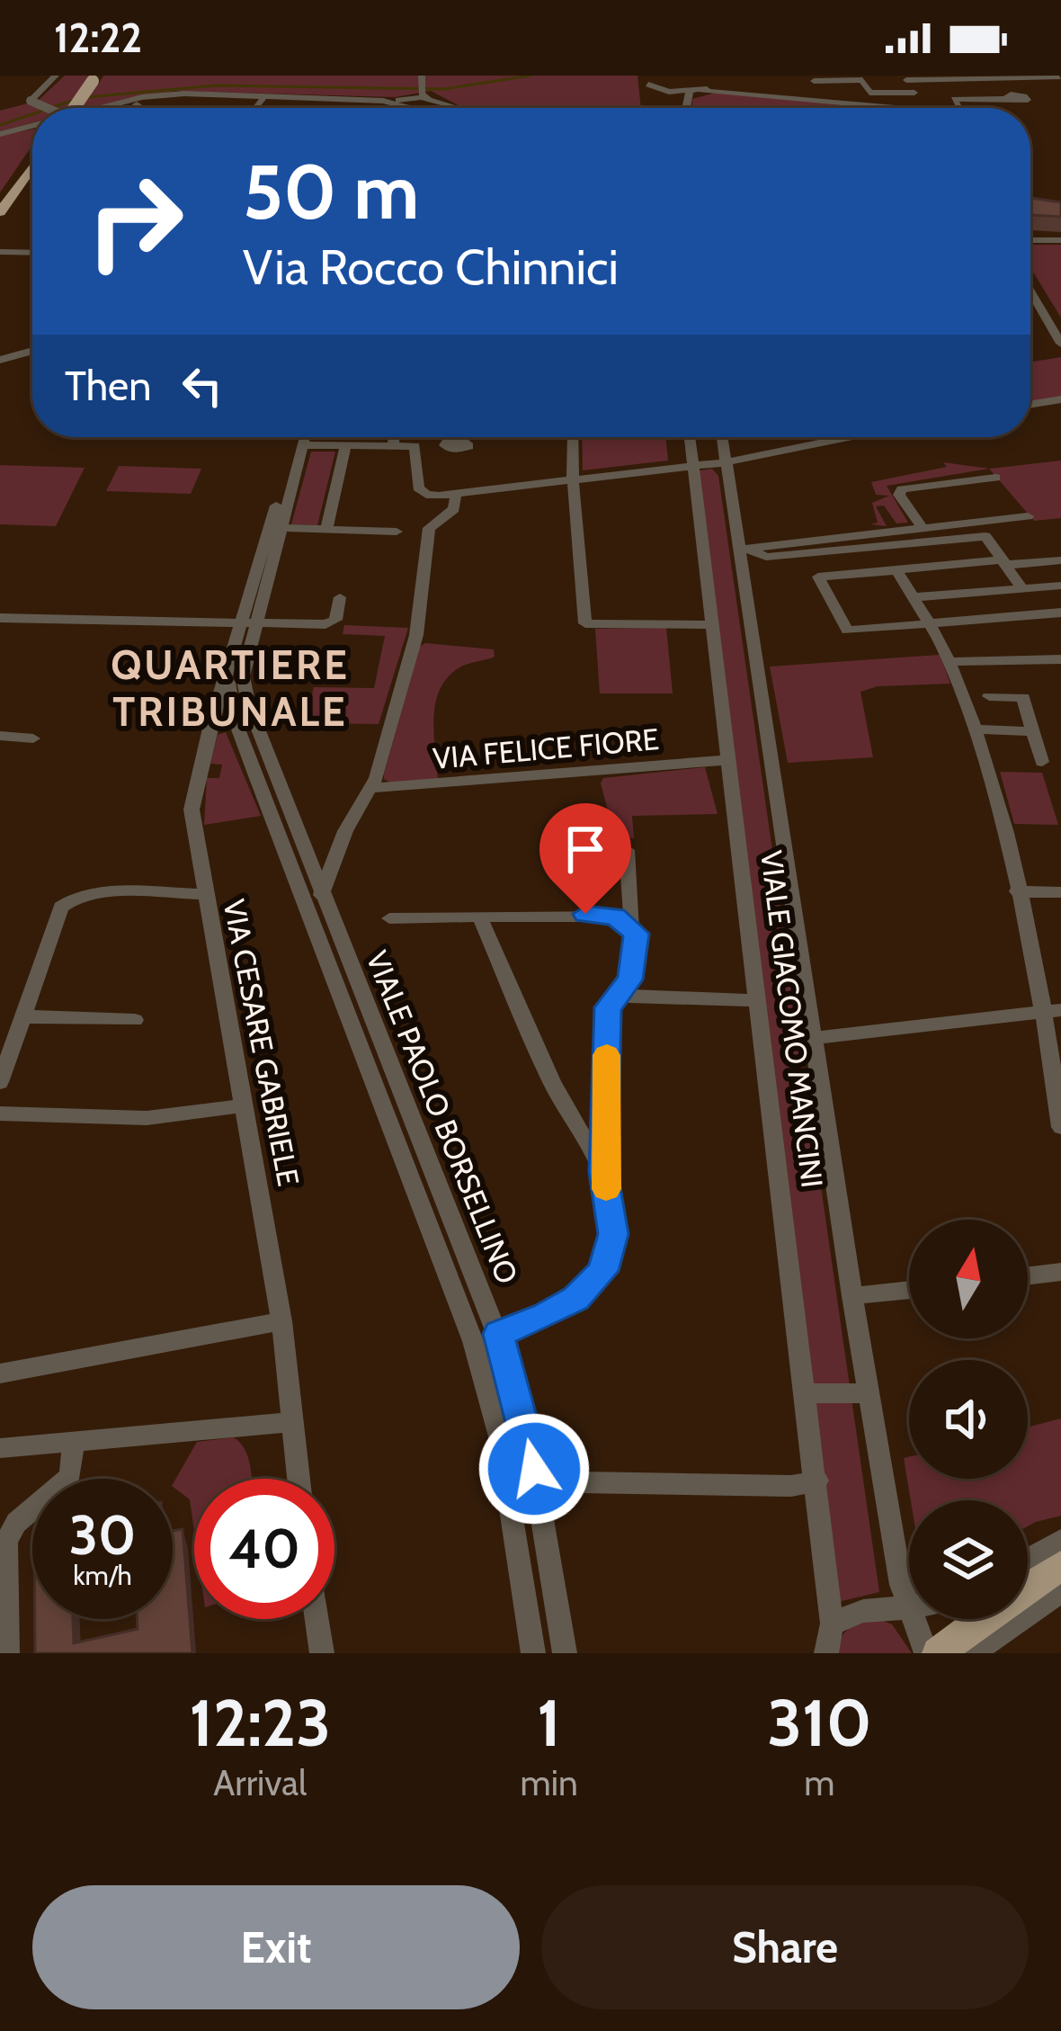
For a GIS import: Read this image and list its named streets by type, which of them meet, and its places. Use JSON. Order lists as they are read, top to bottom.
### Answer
{
  "streets": {
    "street": [
      "VIA FELICE FIORE",
      "VIALE GIACOMO MANCINI",
      "VIA CESARE GABRIELE",
      "VIALE PAOLO BORSELLINO"
    ]
  },
  "crossings": [
    ["VIA FELICE FIORE", "VIALE GIACOMO MANCINI"],
    ["VIA CESARE GABRIELE", "VIALE PAOLO BORSELLINO"]
  ],
  "districts": ["QUARTIERE TRIBUNALE"],
  "north": "top",
  "page": {
    "status": "12:22",
    "turn": ["50 m", "Via Rocco Chinnici"],
    "then": "Then",
    "speed": "30 km/h",
    "limit": "40",
    "eta": [
      "12:23",
      "Arrival",
      "1",
      "min",
      "310",
      "m"
    ],
    "buttons": ["Exit", "Share"]
  }
}
